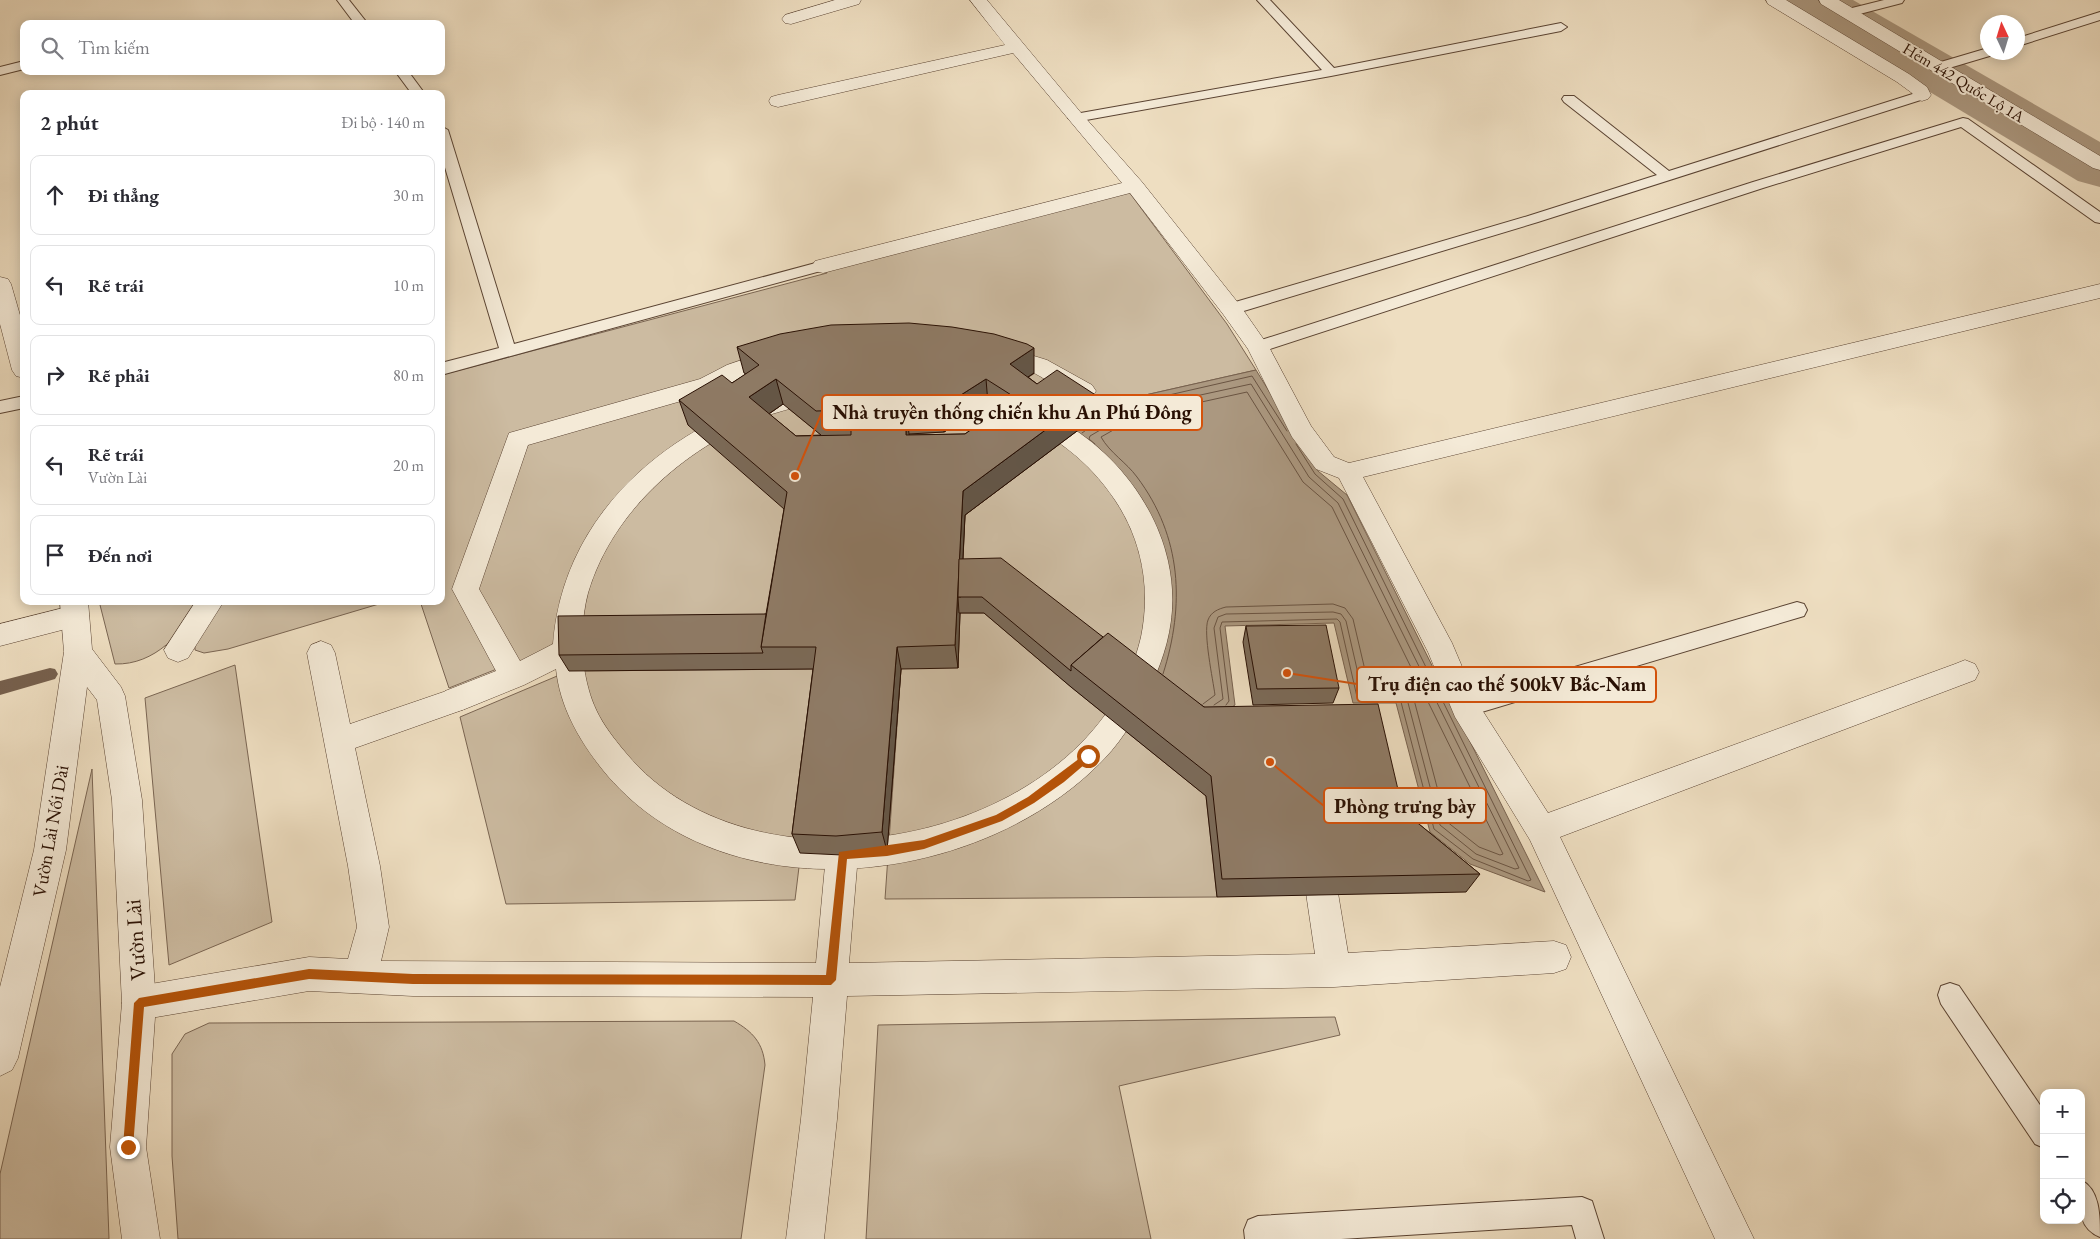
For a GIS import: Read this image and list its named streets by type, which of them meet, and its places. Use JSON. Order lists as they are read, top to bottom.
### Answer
{
  "streets": {
    "street": ["Hẻm 442 Quốc Lộ 1A", "Vườn Lài Nối Dài", "Vườn Lài"]
  },
  "crossings": [
    ["Vườn Lài Nối Dài", "Vườn Lài"]
  ],
  "places": ["Nhà truyền thống chiến khu An Phú Đông", "Trụ điện cao thế 500kV Bắc-Nam", "Phòng trưng bày"],
  "north": "top",
  "page": {
    "search": "Tìm kiếm",
    "heading": ["2 phút", "Đi bộ · 140 m"],
    "list": [
      ["Đi thẳng", "30 m"],
      ["Rẽ trái", "10 m"],
      ["Rẽ phải", "80 m"],
      ["Rẽ trái", "Vườn Lài", "20 m"],
      "Đến nơi"
    ],
    "map_buttons": ["+", "−"]
  }
}
